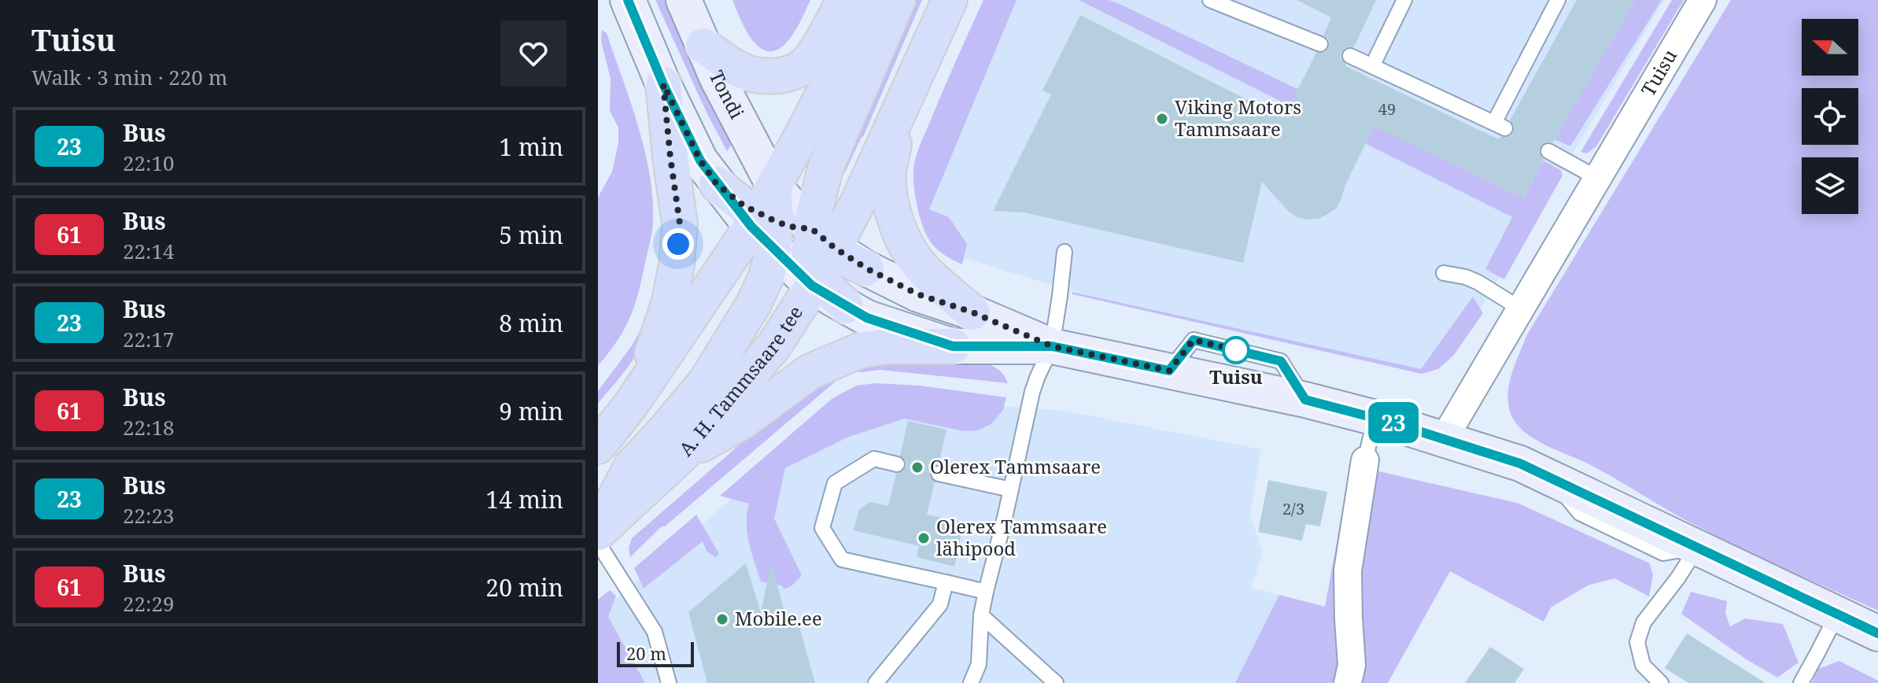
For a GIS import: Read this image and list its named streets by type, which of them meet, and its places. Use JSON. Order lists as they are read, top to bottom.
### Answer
{
  "streets": {
    "main road": ["A. H. Tammsaare tee"],
    "street": ["Tuisu", "Tondi"]
  },
  "crossings": [
    ["Tondi", "A. H. Tammsaare tee"]
  ],
  "places": [
    "Viking Motors Tammsaare",
    "Tuisu",
    "Olerex Tammsaare",
    "Olerex Tammsaare lähipood",
    "Mobile.ee"
  ],
  "lines": ["bus line 23"],
  "house_numbers": ["49", "2/3"],
  "scale_bar": "20 m",
  "north": "left",
  "page": {
    "heading": ["Tuisu", "Walk · 3 min · 220 m"],
    "on_map": "23",
    "list": [
      {
        "mark": "23",
        "name": "Bus",
        "note": "22:10",
        "value": "1 min"
      },
      {
        "mark": "61",
        "name": "Bus",
        "note": "22:14",
        "value": "5 min"
      },
      {
        "mark": "23",
        "name": "Bus",
        "note": "22:17",
        "value": "8 min"
      },
      {
        "mark": "61",
        "name": "Bus",
        "note": "22:18",
        "value": "9 min"
      },
      {
        "mark": "23",
        "name": "Bus",
        "note": "22:23",
        "value": "14 min"
      },
      {
        "mark": "61",
        "name": "Bus",
        "note": "22:29",
        "value": "20 min"
      }
    ],
    "scale": "20 m"
  }
}
